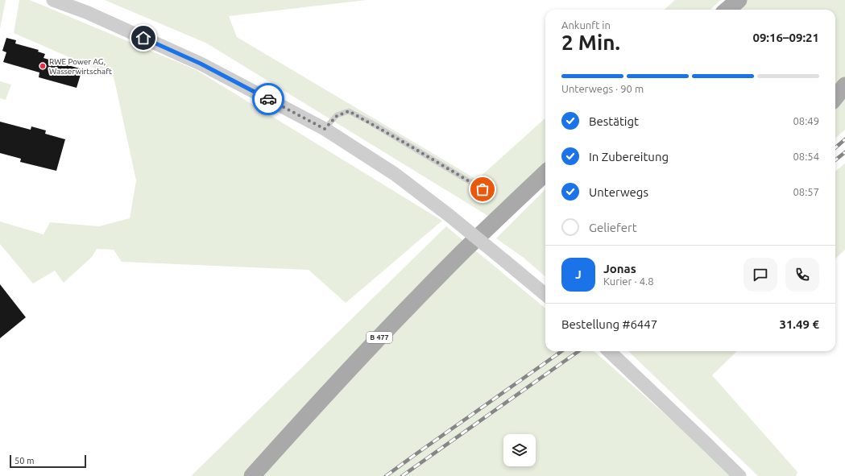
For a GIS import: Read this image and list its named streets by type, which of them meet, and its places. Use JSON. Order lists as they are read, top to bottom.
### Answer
{
  "streets": {
    "main road": ["B 477"]
  },
  "places": ["RWE Power AG, Wasserwirtschaft"],
  "scale_bar": "50 m",
  "page": {
    "heading": ["2 Min.", "Ankunft in", "09:16–09:21"],
    "panel": [
      "Jonas",
      "Kurier · 4.8",
      "Bestellung #6447",
      "31.49 €"
    ],
    "bar": "Unterwegs · 90 m",
    "list": [
      ["Bestätigt", "08:49"],
      ["In Zubereitung", "08:54"],
      ["Unterwegs", "08:57"],
      "Geliefert"
    ],
    "round": "J",
    "scale": "50 m"
  }
}
